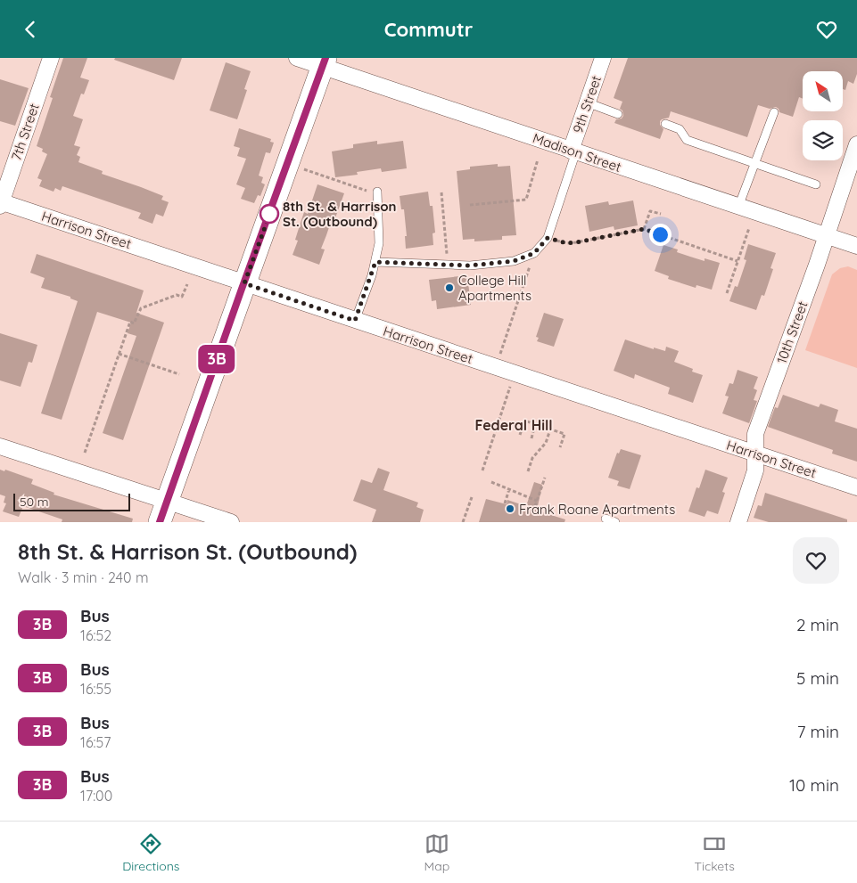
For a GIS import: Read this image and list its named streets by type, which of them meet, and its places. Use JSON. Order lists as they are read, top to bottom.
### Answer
{
  "streets": {
    "street": [
      "9th Street",
      "7th Street",
      "Madison Street",
      "Harrison Street",
      "10th Street"
    ]
  },
  "crossings": [
    ["9th Street", "Madison Street"],
    ["7th Street", "Harrison Street"],
    ["Madison Street", "10th Street"],
    ["Harrison Street", "10th Street"]
  ],
  "districts": ["Federal Hill"],
  "places": ["8th St. & Harrison St. (Outbound)", "College Hill Apartments", "Frank Roane Apartments"],
  "lines": ["bus line 3B"],
  "scale_bar": "50 m",
  "north": "top left",
  "page": {
    "header": "Commutr",
    "on_map": "3B",
    "scale": "50 m",
    "heading": ["8th St. & Harrison St. (Outbound)", "Walk · 3 min · 240 m"],
    "list": [
      {
        "mark": "3B",
        "name": "Bus",
        "note": "16:52",
        "value": "2 min"
      },
      {
        "mark": "3B",
        "name": "Bus",
        "note": "16:55",
        "value": "5 min"
      },
      {
        "mark": "3B",
        "name": "Bus",
        "note": "16:57",
        "value": "7 min"
      },
      {
        "mark": "3B",
        "name": "Bus",
        "note": "17:00",
        "value": "10 min"
      }
    ],
    "tabs": ["Directions", "Map", "Tickets"]
  }
}
